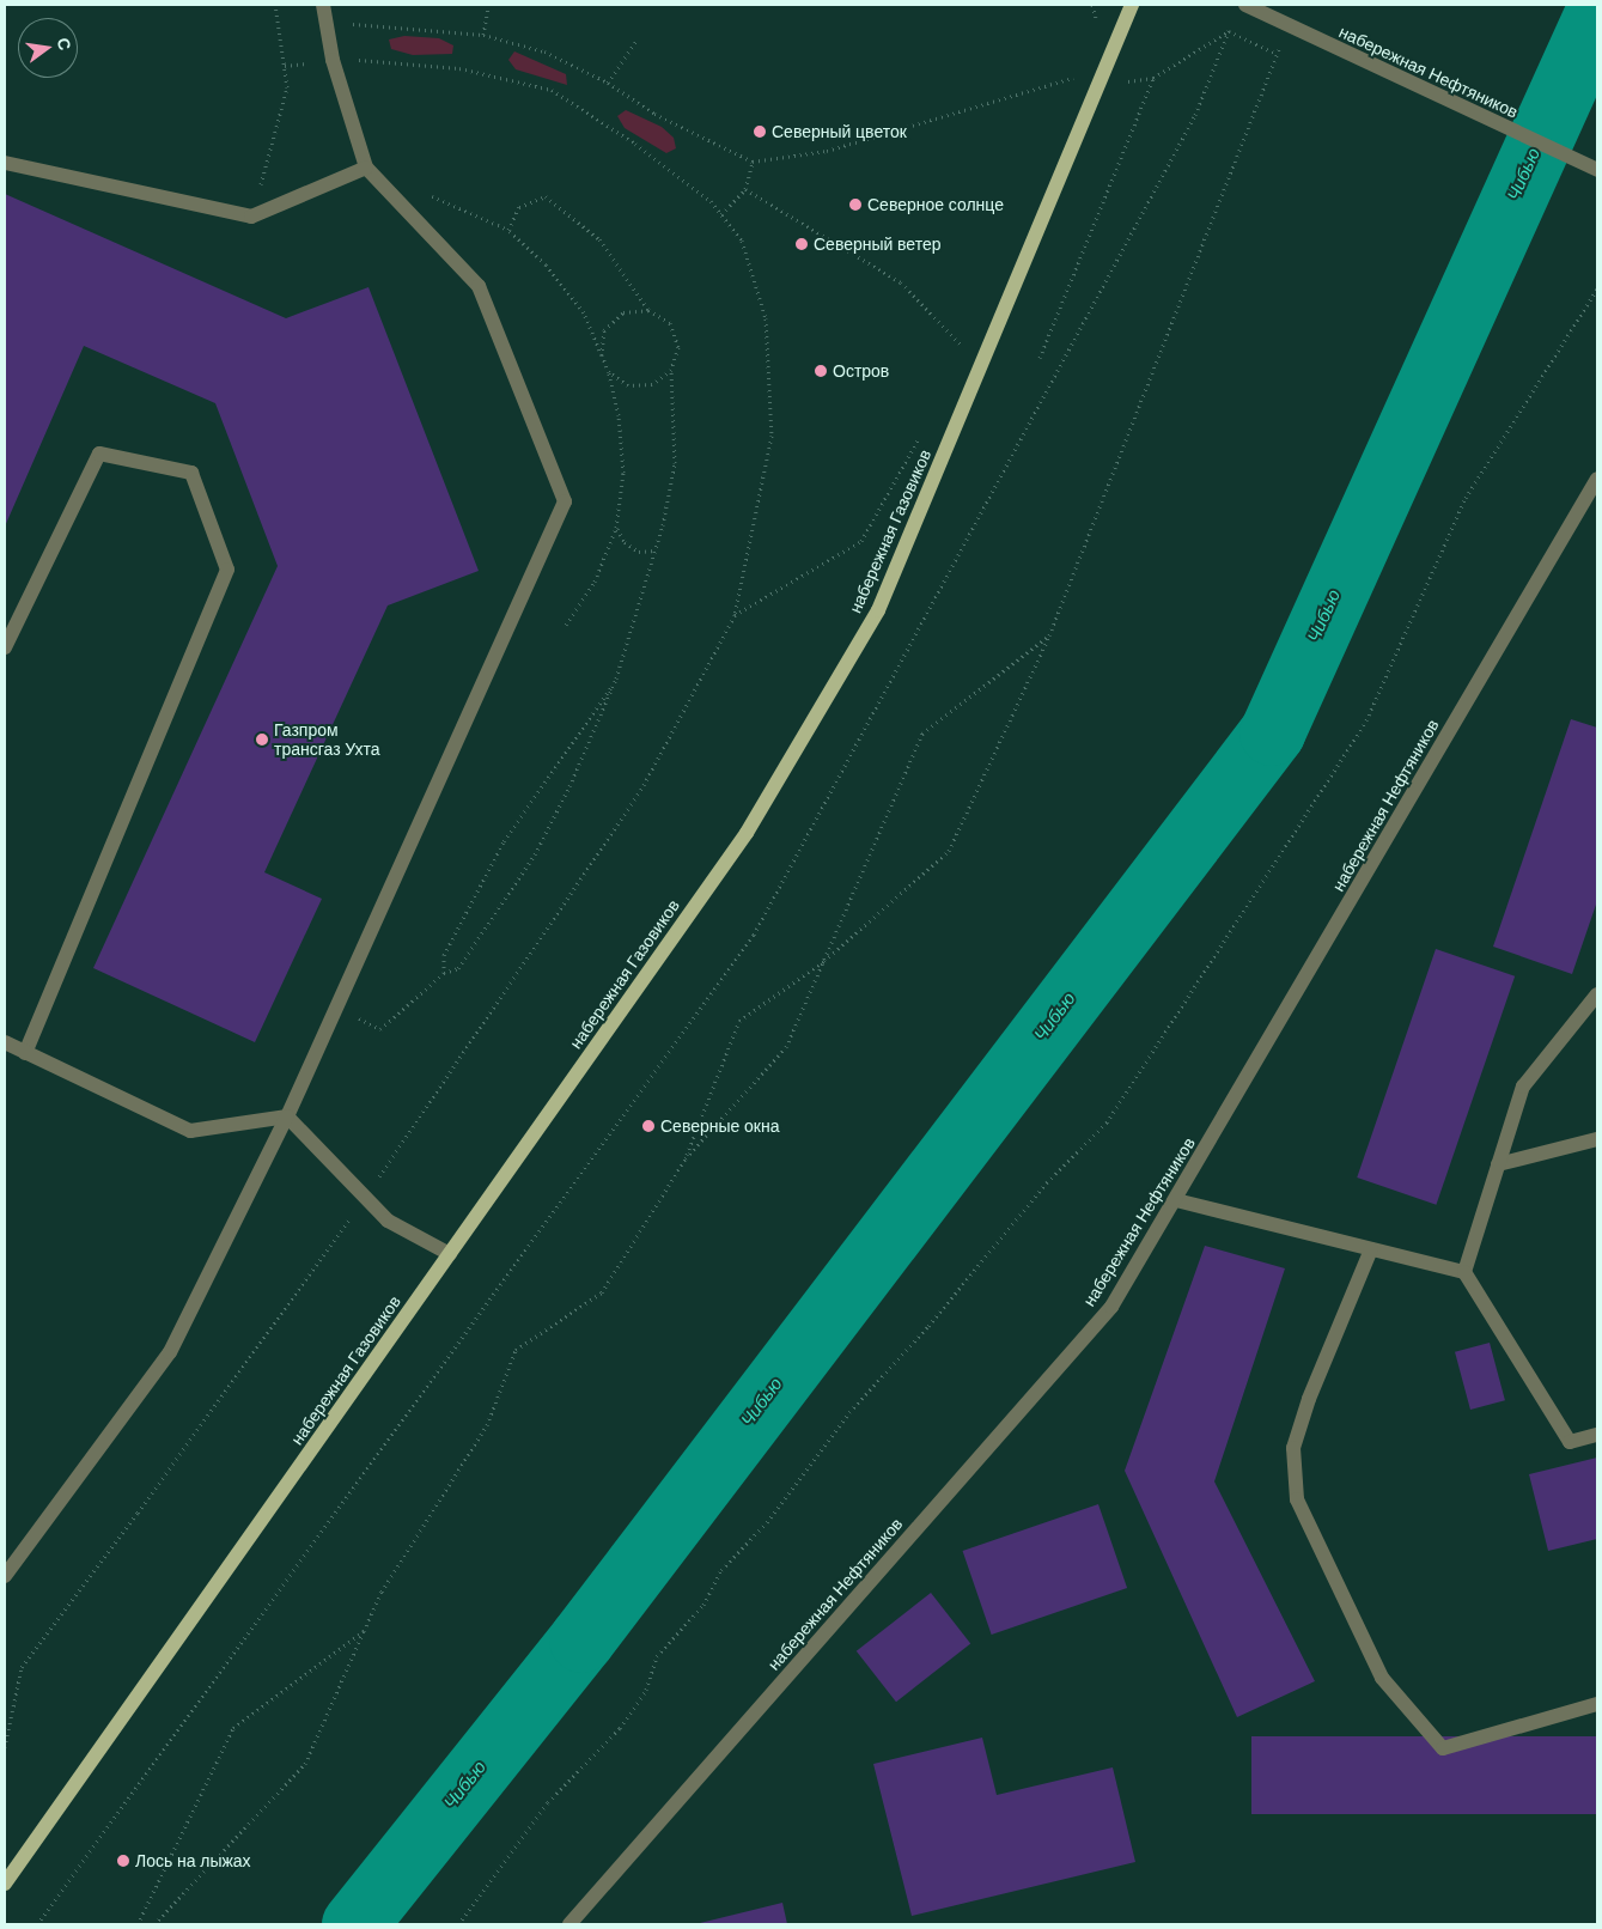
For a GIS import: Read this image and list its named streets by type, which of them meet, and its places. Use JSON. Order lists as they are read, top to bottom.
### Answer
{
  "streets": {
    "main road": ["набережная Газовиков"],
    "street": ["набережная Нефтяников"]
  },
  "water": ["Чибью"],
  "places": [
    "Северный цветок",
    "Северное солнце",
    "Северный ветер",
    "Остров",
    "Газпром трансгаз Ухта",
    "Северные окна",
    "Лось на лыжах"
  ],
  "north": "right"
}
